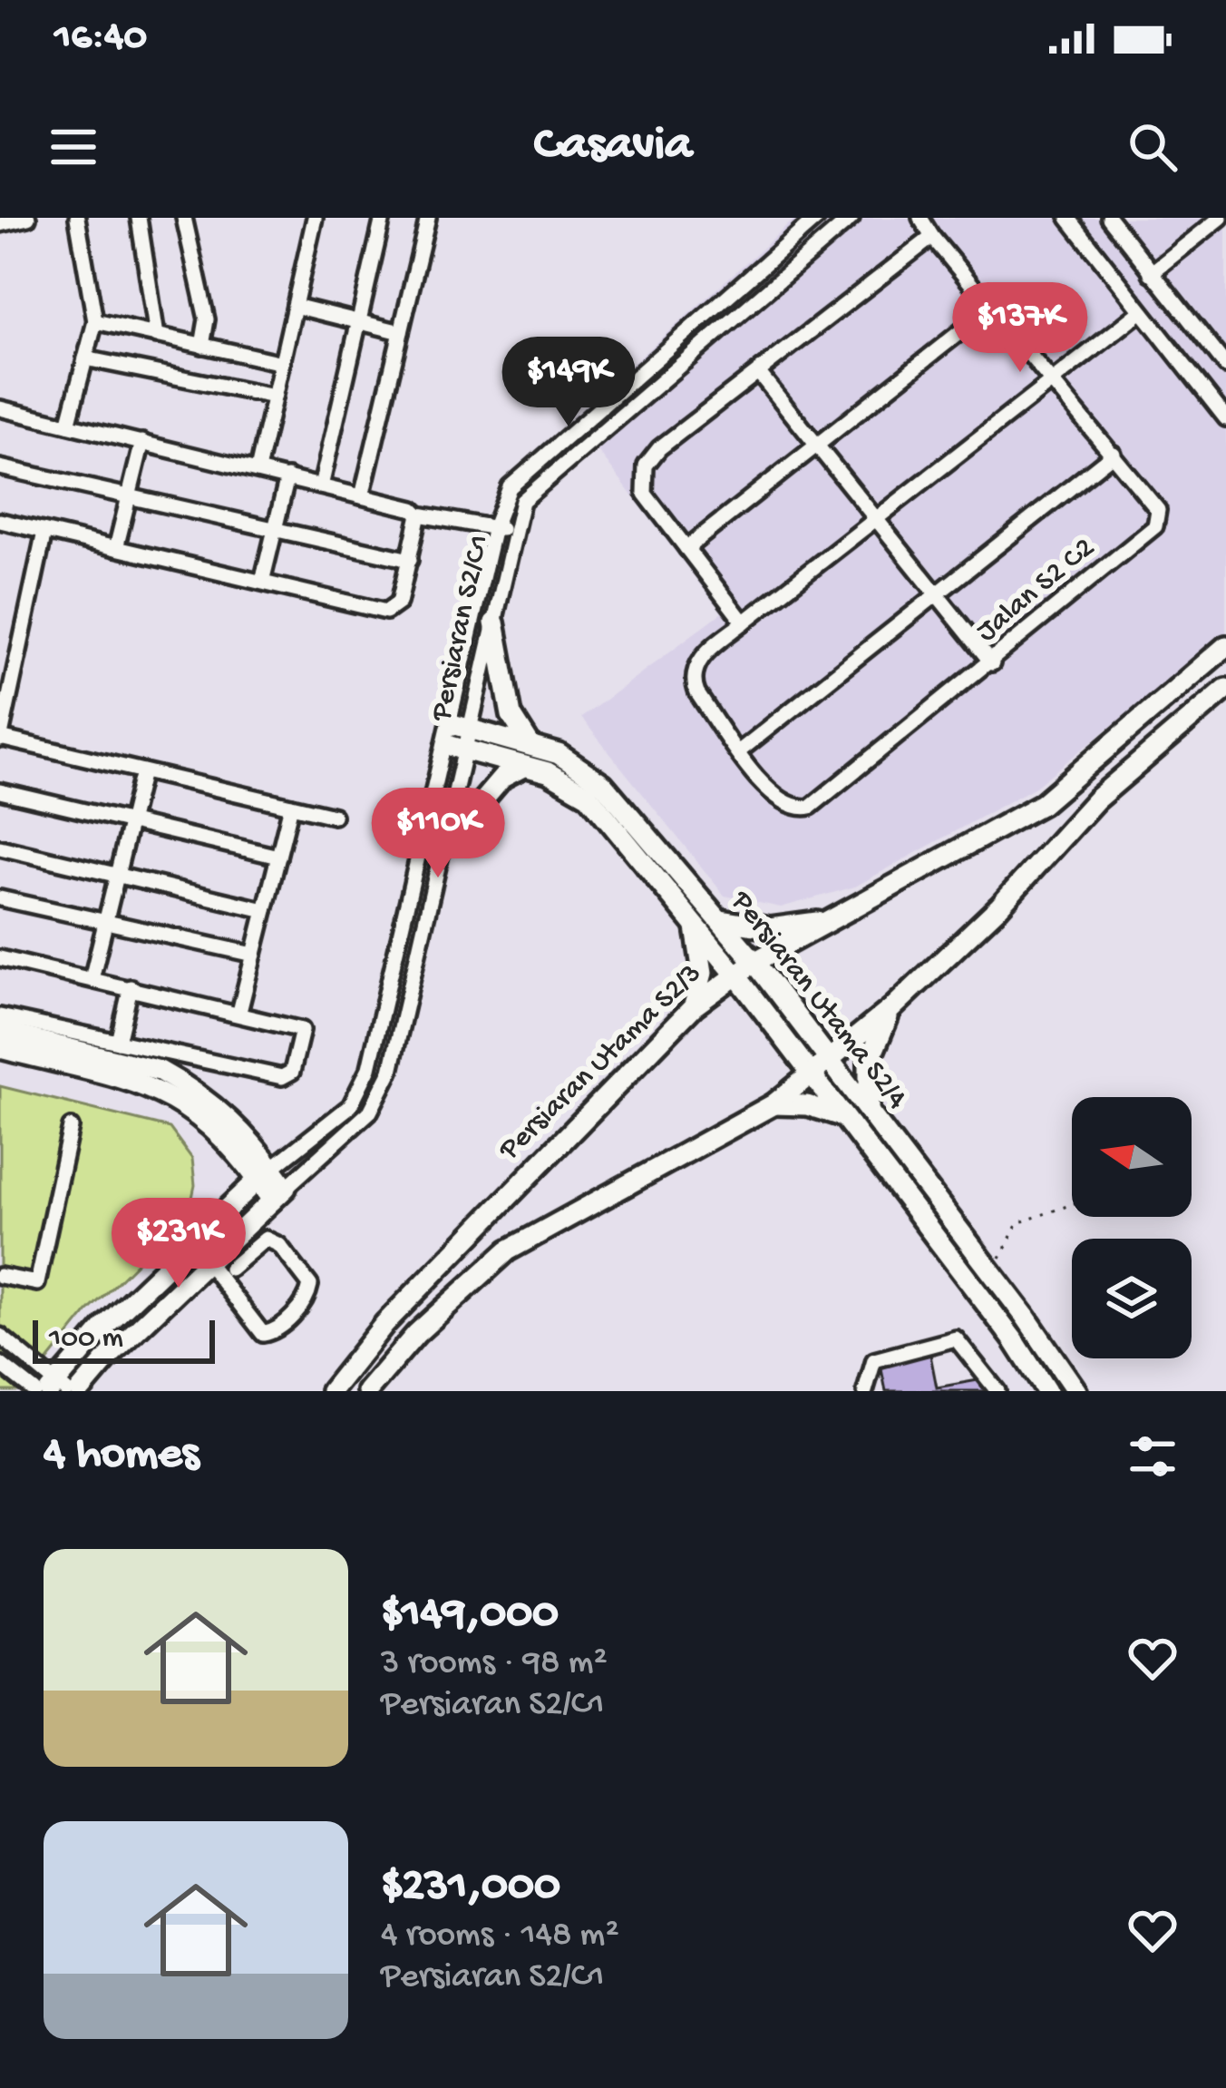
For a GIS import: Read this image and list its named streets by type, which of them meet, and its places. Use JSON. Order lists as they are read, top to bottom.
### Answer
{
  "streets": {
    "main road": ["Persiaran S2/C1", "Persiaran Utama S2/4", "Persiaran Utama S2/3"],
    "street": ["Jalan S2 C2"]
  },
  "crossings": [
    ["Persiaran S2/C1", "Persiaran Utama S2/4"],
    ["Persiaran Utama S2/4", "Persiaran Utama S2/3"]
  ],
  "scale_bar": "100 m",
  "north": "left",
  "page": {
    "status": "16:40",
    "header": "Casavia",
    "price": [
      "$137K",
      "$149K",
      "$110K",
      "$231K"
    ],
    "scale": "100 m",
    "heading": "4 homes",
    "list": [
      {
        "name": "$149,000",
        "note": "3 rooms · 98 m² · Persiaran S2/C1"
      },
      {
        "name": "$231,000",
        "note": "4 rooms · 148 m² · Persiaran S2/C1"
      }
    ]
  }
}
